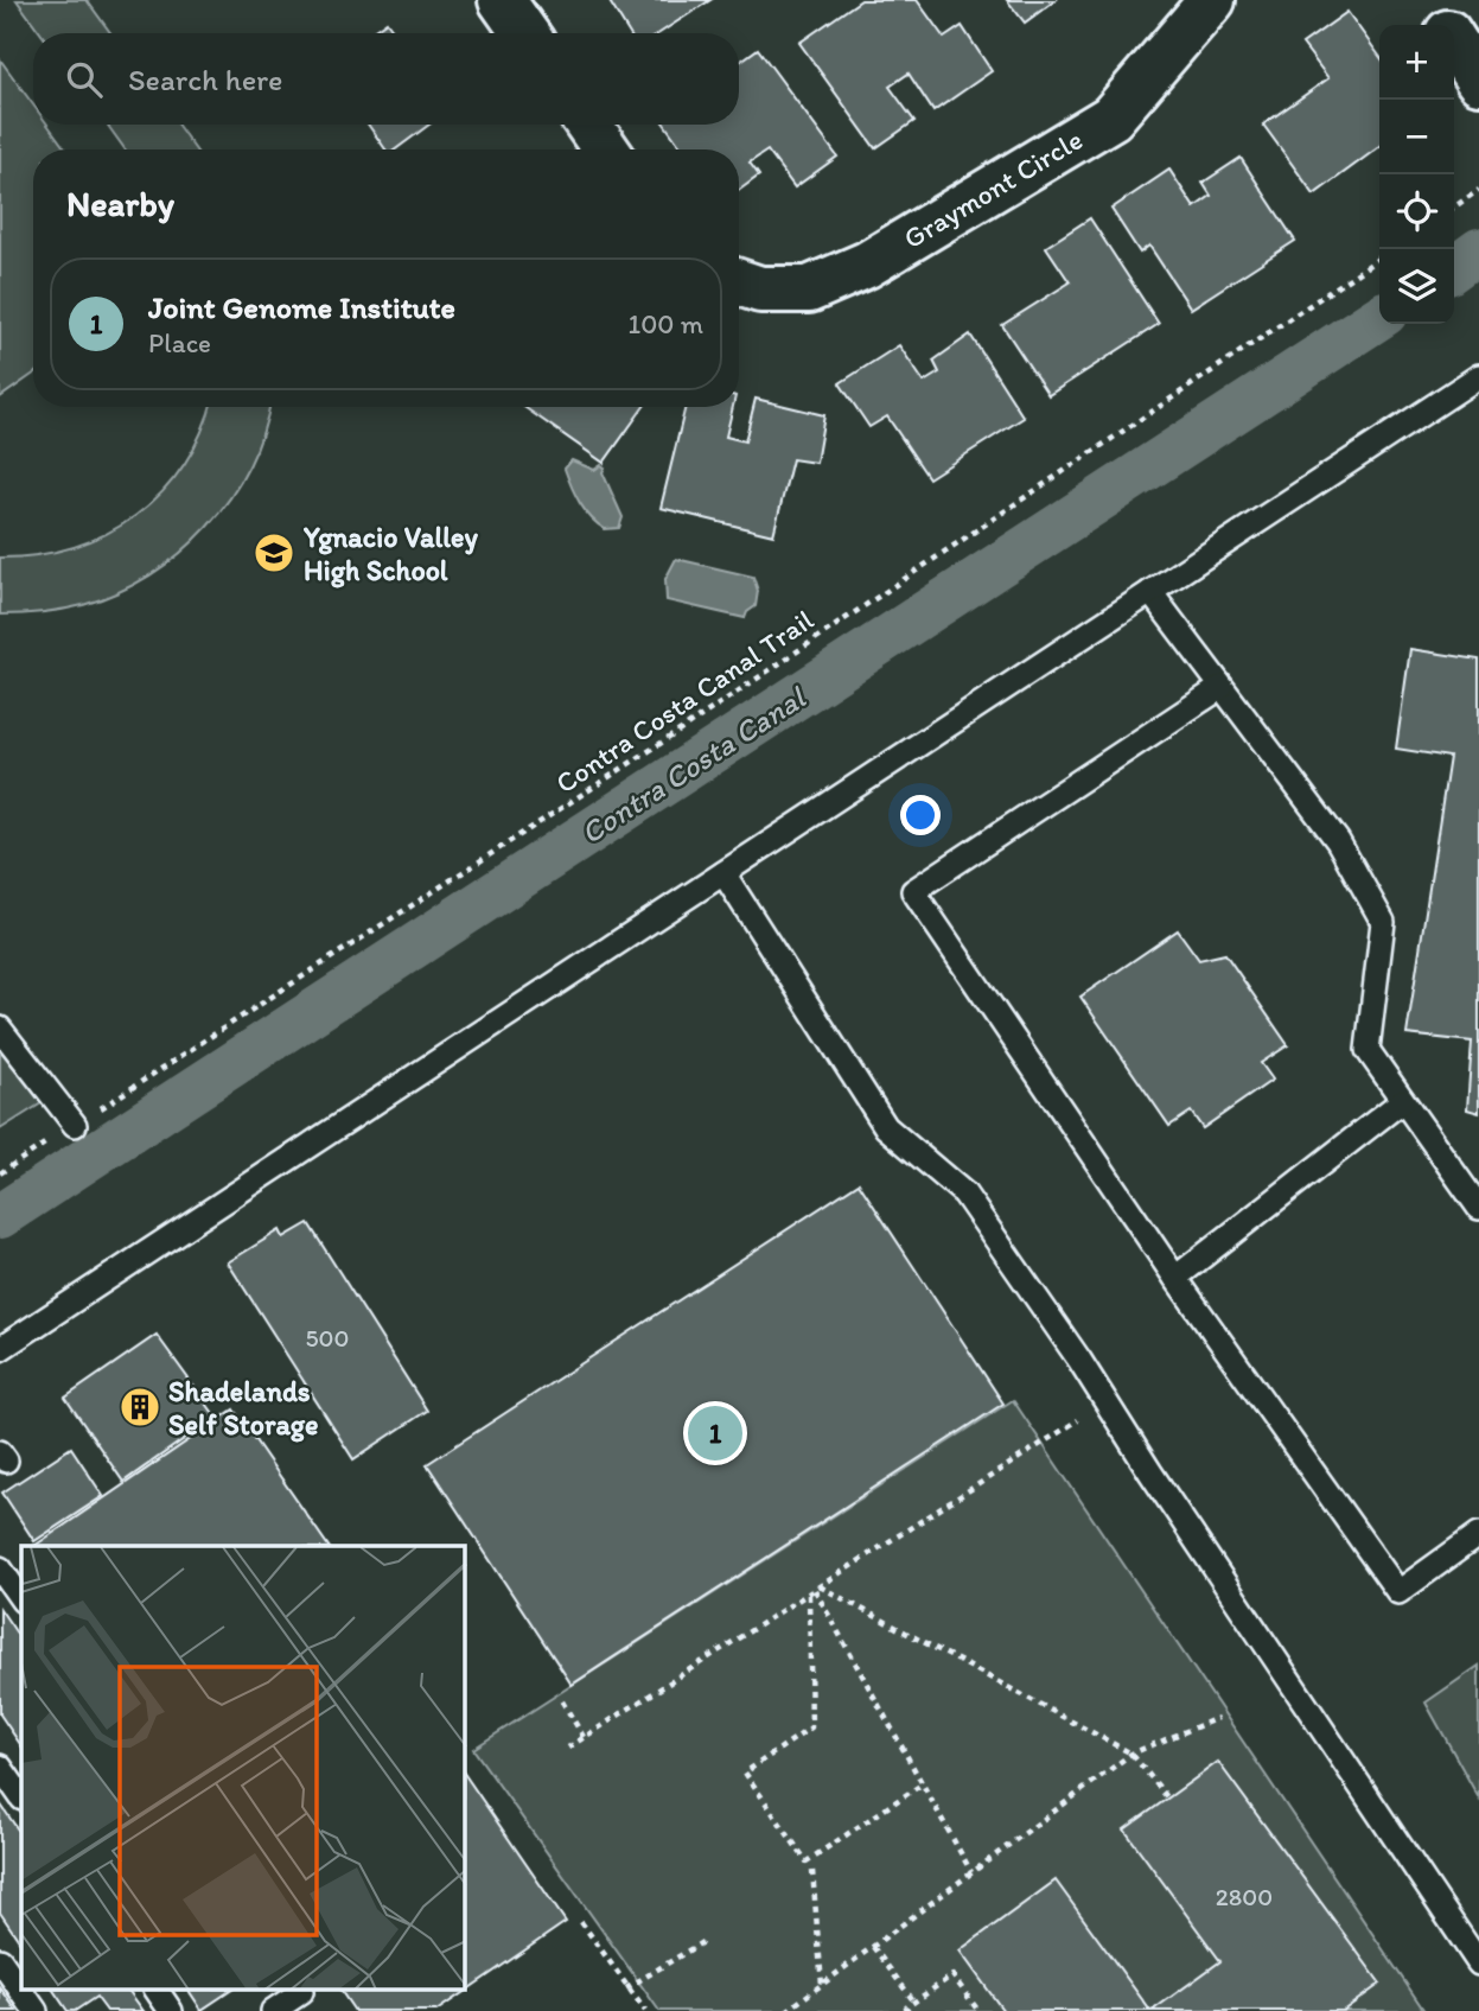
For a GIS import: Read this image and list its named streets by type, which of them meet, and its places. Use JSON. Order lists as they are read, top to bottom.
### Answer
{
  "streets": {
    "street": ["Graymont Circle"],
    "path": ["Contra Costa Canal Trail"]
  },
  "water": ["Contra Costa Canal"],
  "places": {
    "school or university": ["Ygnacio Valley High School"],
    "building": ["Shadelands Self Storage"]
  },
  "house_numbers": ["500", "2800"],
  "page": {
    "map_buttons": ["+", "−"],
    "search": "Search here",
    "heading": "Nearby",
    "list": [
      {
        "mark": "1",
        "name": "Joint Genome Institute",
        "note": "Place",
        "value": "100 m"
      }
    ],
    "pins": "1"
  }
}
